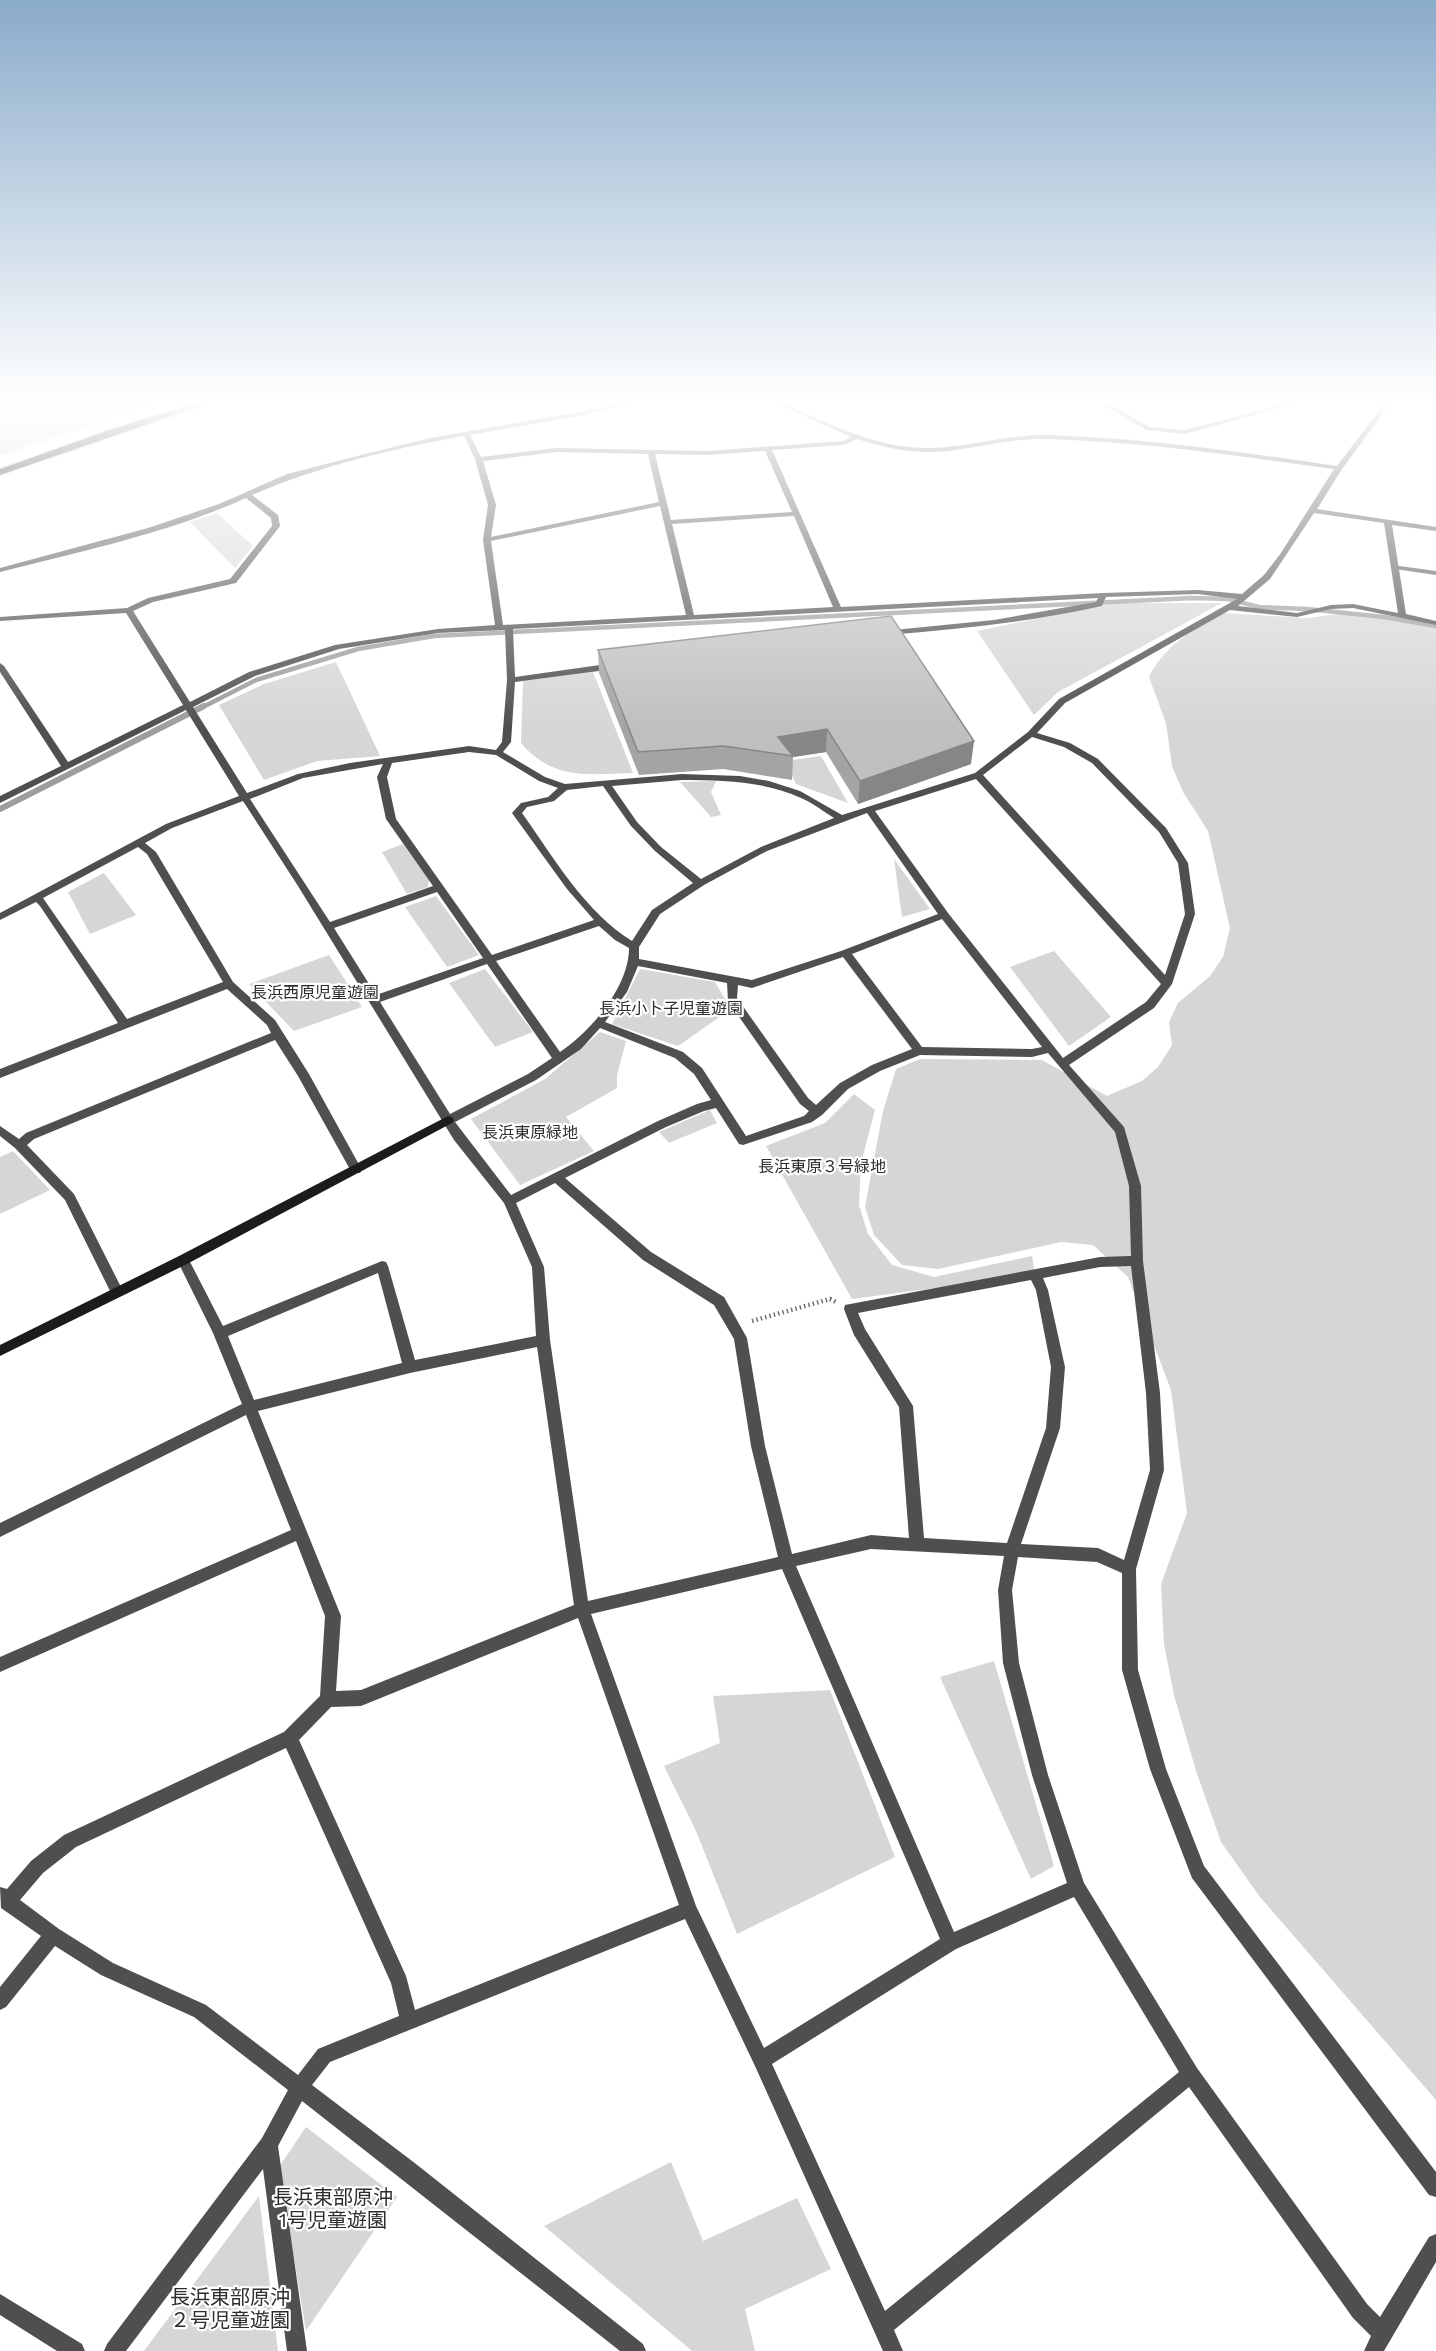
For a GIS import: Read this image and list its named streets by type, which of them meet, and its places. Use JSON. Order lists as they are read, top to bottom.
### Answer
{
  "parks": [
    "長浜西原児童遊園",
    "長浜小卜子児童遊園",
    "長浜東原緑地",
    "長浜東原３号緑地",
    "長浜東部原沖 1号児童遊園",
    "長浜東部原沖 ２号児童遊園"
  ]
}
